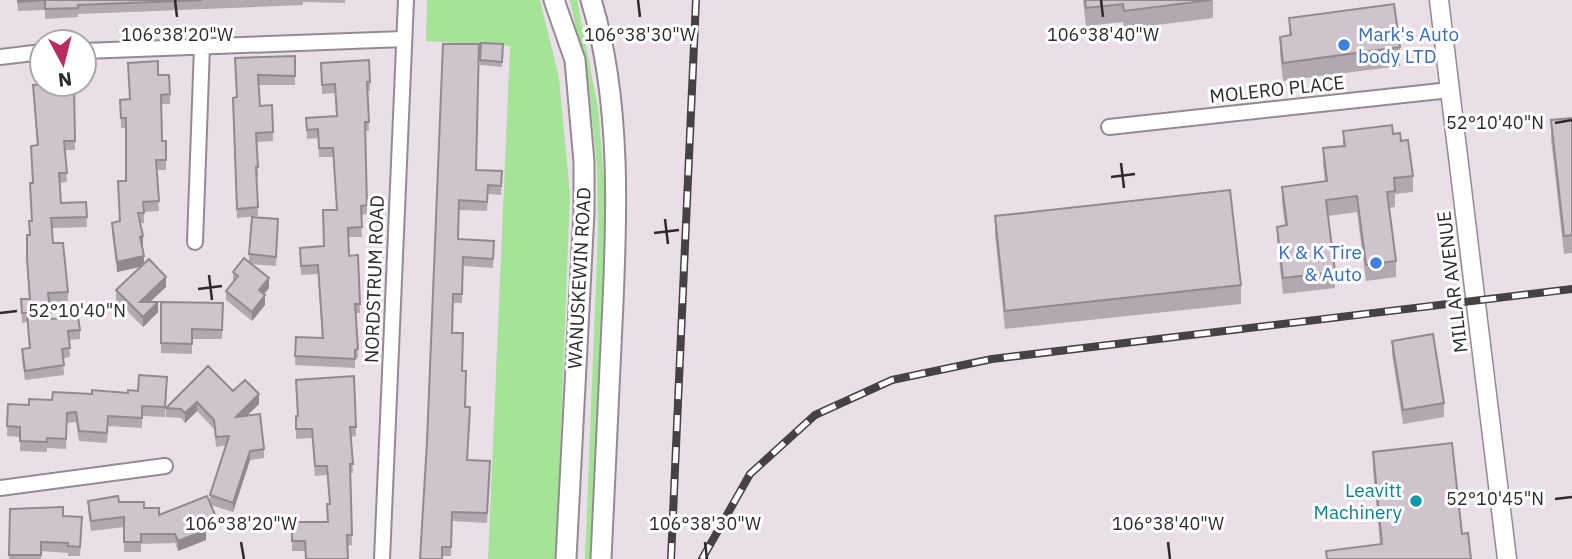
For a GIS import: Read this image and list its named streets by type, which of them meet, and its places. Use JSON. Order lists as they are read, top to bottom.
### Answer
{
  "streets": {
    "main road": ["WANUSKEWIN ROAD"],
    "street": ["MOLERO PLACE", "NORDSTRUM ROAD", "MILLAR AVENUE"]
  },
  "crossings": [
    ["MOLERO PLACE", "MILLAR AVENUE"]
  ],
  "places": ["Mark's Auto body LTD", "K & K Tire & Auto", "Leavitt Machinery"],
  "north": "bottom",
  "coordinates": [
    "106°38'20\"W",
    "106°38'30\"W",
    "106°38'40\"W",
    "52°10'40\"N",
    "52°10'45\"N"
  ]
}
